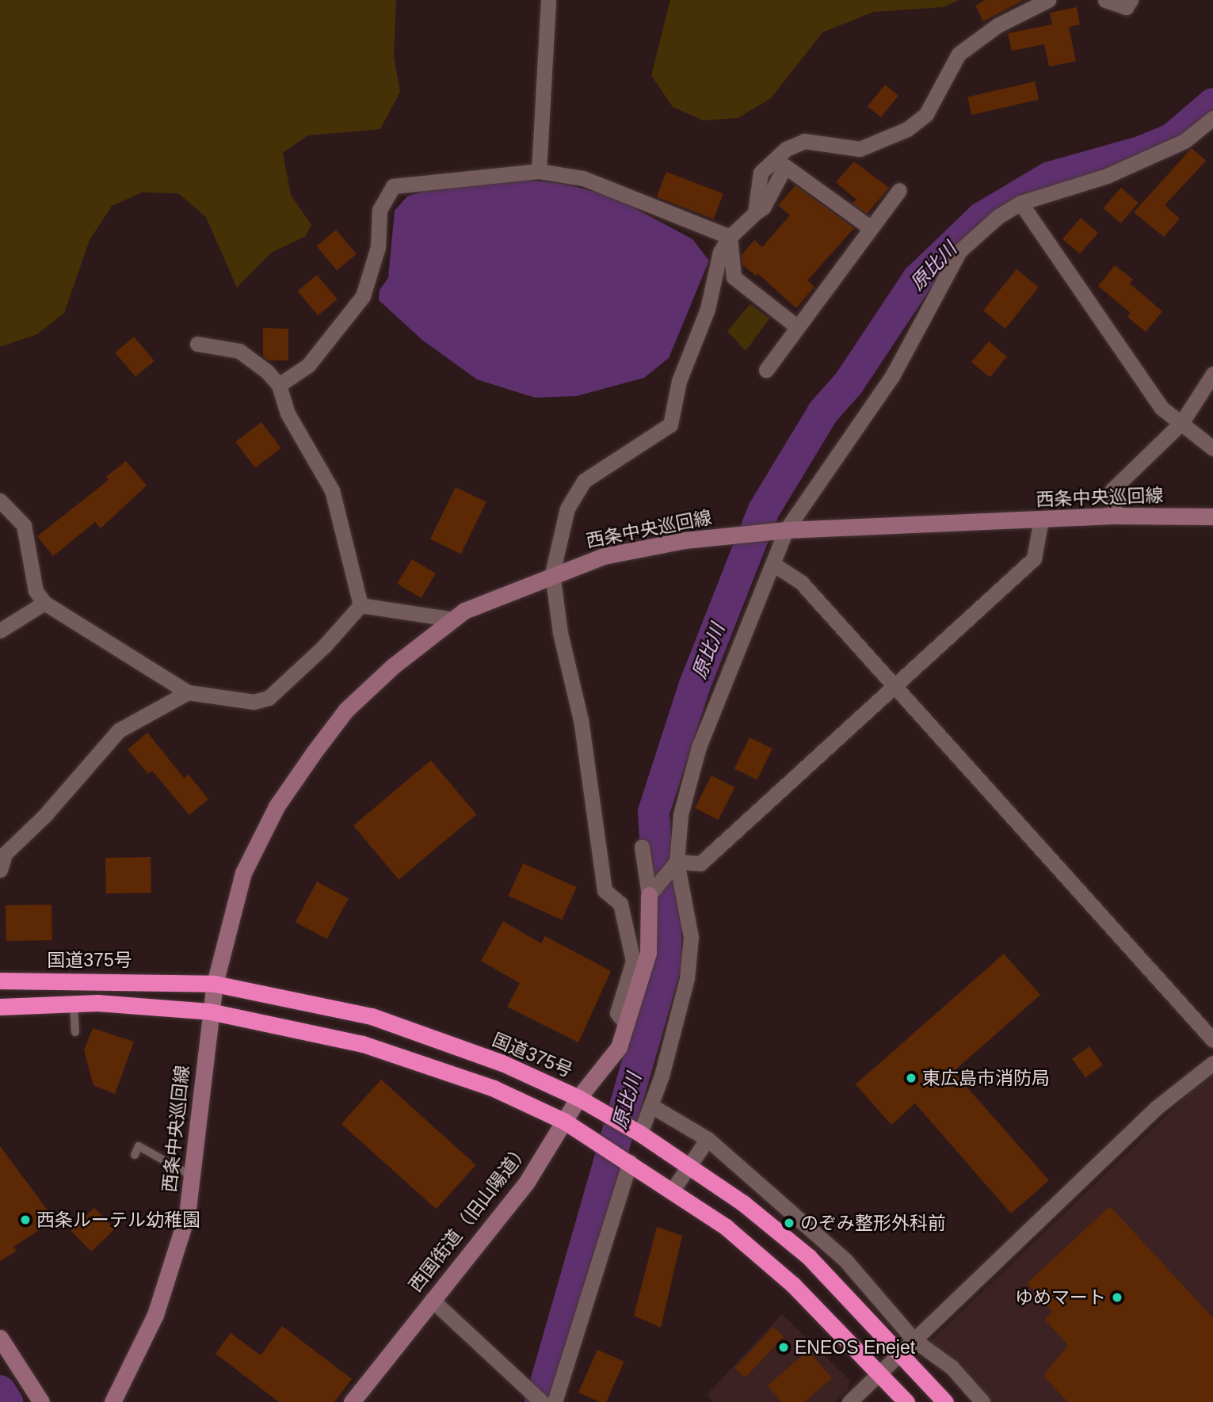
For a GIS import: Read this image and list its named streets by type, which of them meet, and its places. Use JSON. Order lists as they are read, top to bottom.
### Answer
{
  "streets": {
    "highway": ["国道375号"],
    "street": ["西条中央巡回線", "西国街道（旧山陽道）"]
  },
  "crossings": [
    ["西条中央巡回線", "国道375号"],
    ["国道375号", "西国街道（旧山陽道）"]
  ],
  "water": ["原比川"],
  "places": [
    "東広島市消防局",
    "西条ルーテル幼稚園",
    "のぞみ整形外科前",
    "ゆめマート",
    "ENEOS Enejet"
  ]
}
